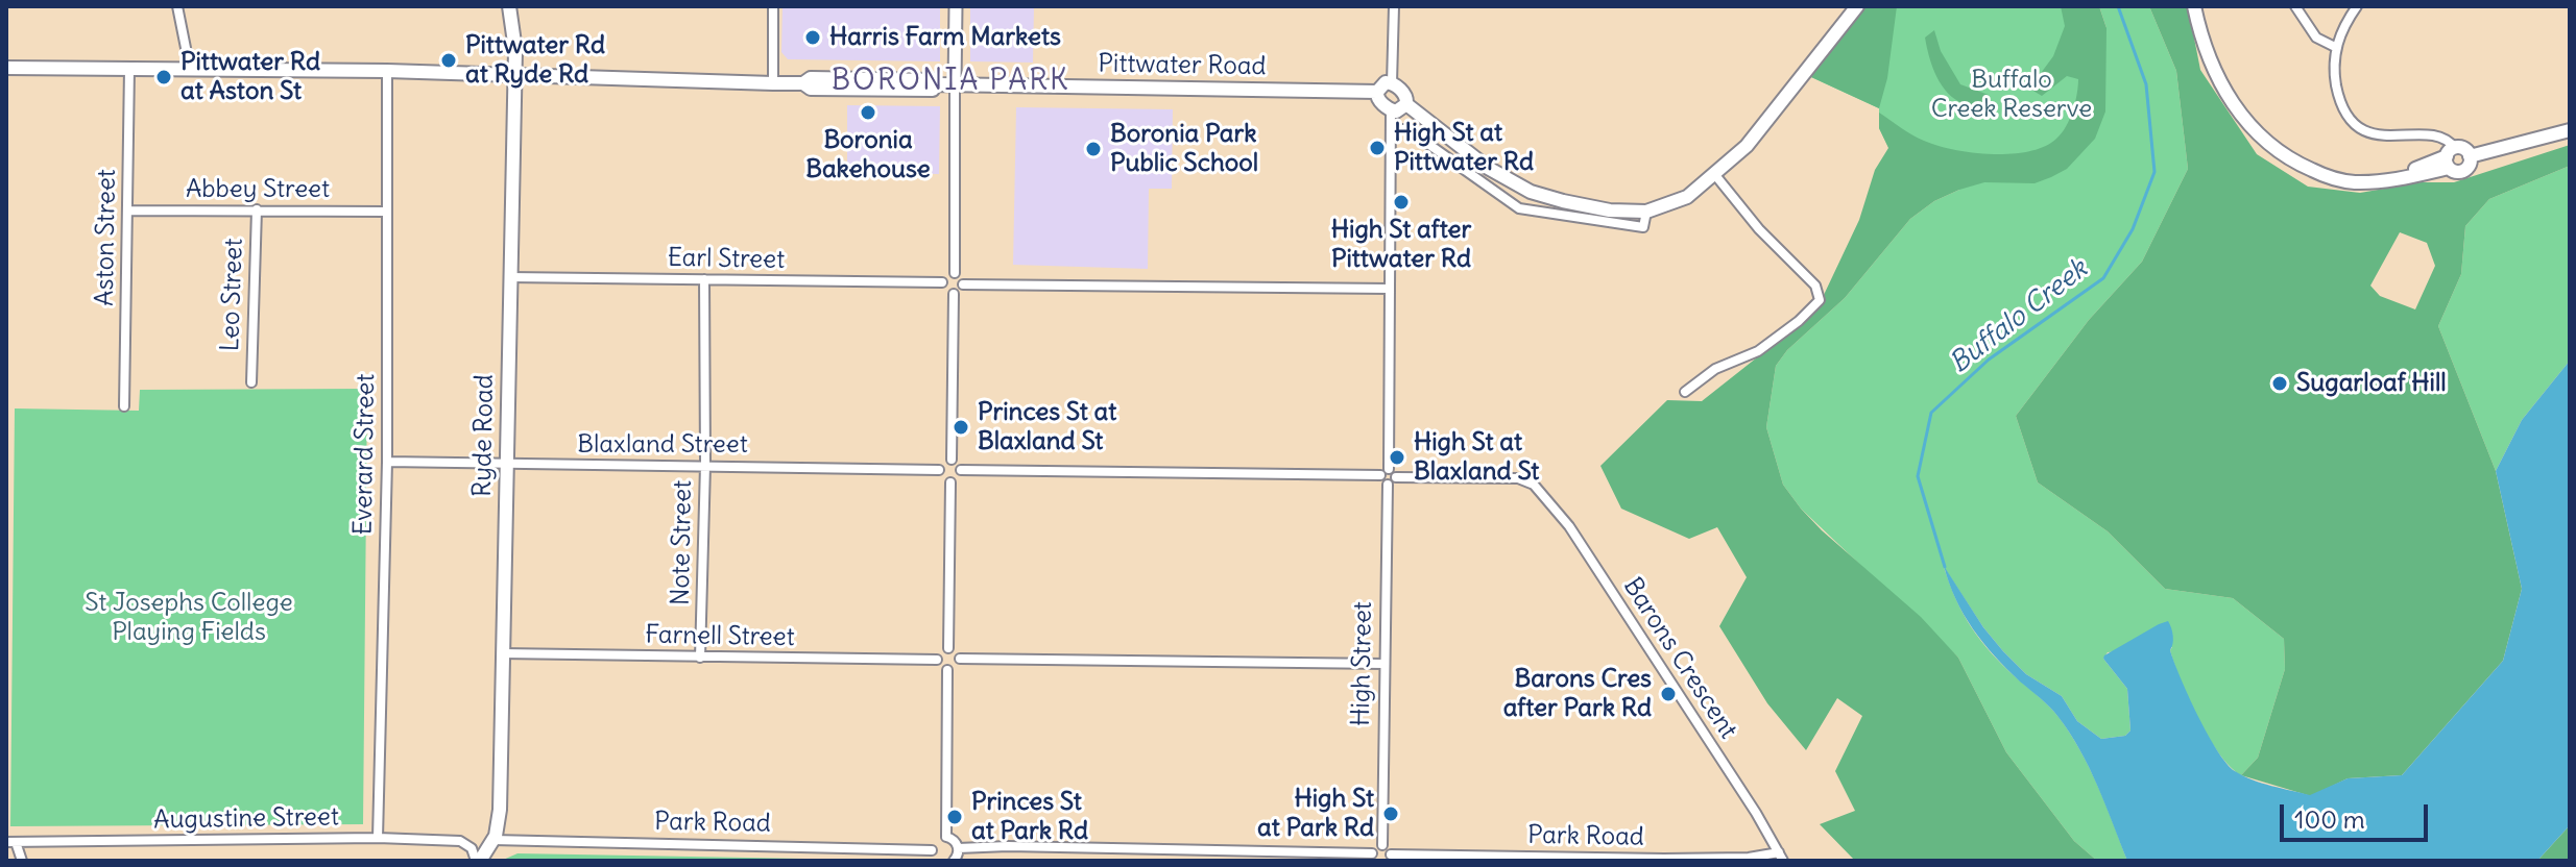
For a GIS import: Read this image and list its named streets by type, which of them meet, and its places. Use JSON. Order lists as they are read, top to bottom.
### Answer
{
  "streets": {
    "main road": ["Pittwater Road", "Ryde Road"],
    "street": [
      "Abbey Street",
      "Aston Street",
      "Earl Street",
      "Leo Street",
      "Blaxland Street",
      "Everard Street",
      "Note Street",
      "Farnell Street",
      "Barons Crescent",
      "High Street",
      "Augustine Street",
      "Park Road"
    ]
  },
  "crossings": [
    ["Pittwater Road", "Aston Street"],
    ["Pittwater Road", "Ryde Road"],
    ["Pittwater Road", "Everard Street"],
    ["Abbey Street", "Aston Street"],
    ["Abbey Street", "Leo Street"],
    ["Abbey Street", "Everard Street"],
    ["Earl Street", "Ryde Road"],
    ["Earl Street", "Note Street"],
    ["Ryde Road", "Blaxland Street"],
    ["Ryde Road", "Farnell Street"],
    ["Ryde Road", "Augustine Street"],
    ["Ryde Road", "Park Road"],
    ["Blaxland Street", "Everard Street"],
    ["Blaxland Street", "Note Street"],
    ["Everard Street", "Augustine Street"],
    ["Note Street", "Farnell Street"],
    ["Barons Crescent", "High Street"],
    ["Barons Crescent", "Park Road"]
  ],
  "districts": ["BORONIA PARK"],
  "water": ["Buffalo Creek"],
  "parks": ["Buffalo Creek Reserve", "St Josephs College Playing Fields"],
  "places": [
    "Harris Farm Markets",
    "Pittwater Rd at Ryde Rd",
    "Pittwater Rd at Aston St",
    "Boronia Bakehouse",
    "High St at Pittwater Rd",
    "Boronia Park Public School",
    "High St after Pittwater Rd",
    "Sugarloaf Hill",
    "Princes St at Blaxland St",
    "High St at Blaxland St",
    "Barons Cres after Park Rd",
    "High St at Park Rd",
    "Princes St at Park Rd"
  ],
  "scale_bar": "100 m"
}
